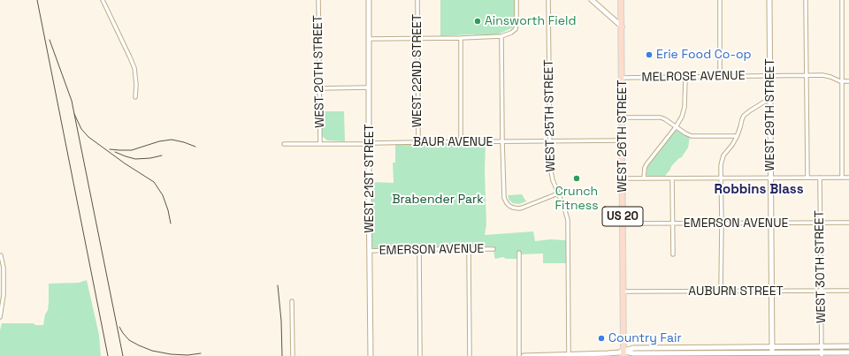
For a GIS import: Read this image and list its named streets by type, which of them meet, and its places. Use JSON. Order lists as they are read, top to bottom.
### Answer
{
  "streets": {
    "main road": ["WEST 26TH STREET", "US 20"],
    "street": [
      "WEST 22ND STREET",
      "WEST 20TH STREET",
      "MELROSE AVENUE",
      "WEST 29TH STREET",
      "WEST 25TH STREET",
      "BAUR AVENUE",
      "WEST 21ST STREET",
      "EMERSON AVENUE",
      "WEST 30TH STREET",
      "AUBURN STREET"
    ]
  },
  "crossings": [
    ["WEST 22ND STREET", "BAUR AVENUE"],
    ["WEST 20TH STREET", "BAUR AVENUE"],
    ["MELROSE AVENUE", "WEST 29TH STREET"],
    ["MELROSE AVENUE", "WEST 26TH STREET"],
    ["WEST 29TH STREET", "EMERSON AVENUE"],
    ["WEST 29TH STREET", "AUBURN STREET"],
    ["WEST 25TH STREET", "BAUR AVENUE"],
    ["WEST 26TH STREET", "BAUR AVENUE"],
    ["WEST 26TH STREET", "EMERSON AVENUE"],
    ["WEST 26TH STREET", "AUBURN STREET"],
    ["BAUR AVENUE", "WEST 21ST STREET"],
    ["WEST 21ST STREET", "EMERSON AVENUE"],
    ["EMERSON AVENUE", "WEST 30TH STREET"],
    ["WEST 30TH STREET", "AUBURN STREET"]
  ],
  "districts": ["Robbins Blass"],
  "parks": ["Brabender Park"],
  "places": [
    "Ainsworth Field",
    "Erie Food Co-op",
    "Crunch Fitness",
    "Country Fair"
  ]
}
